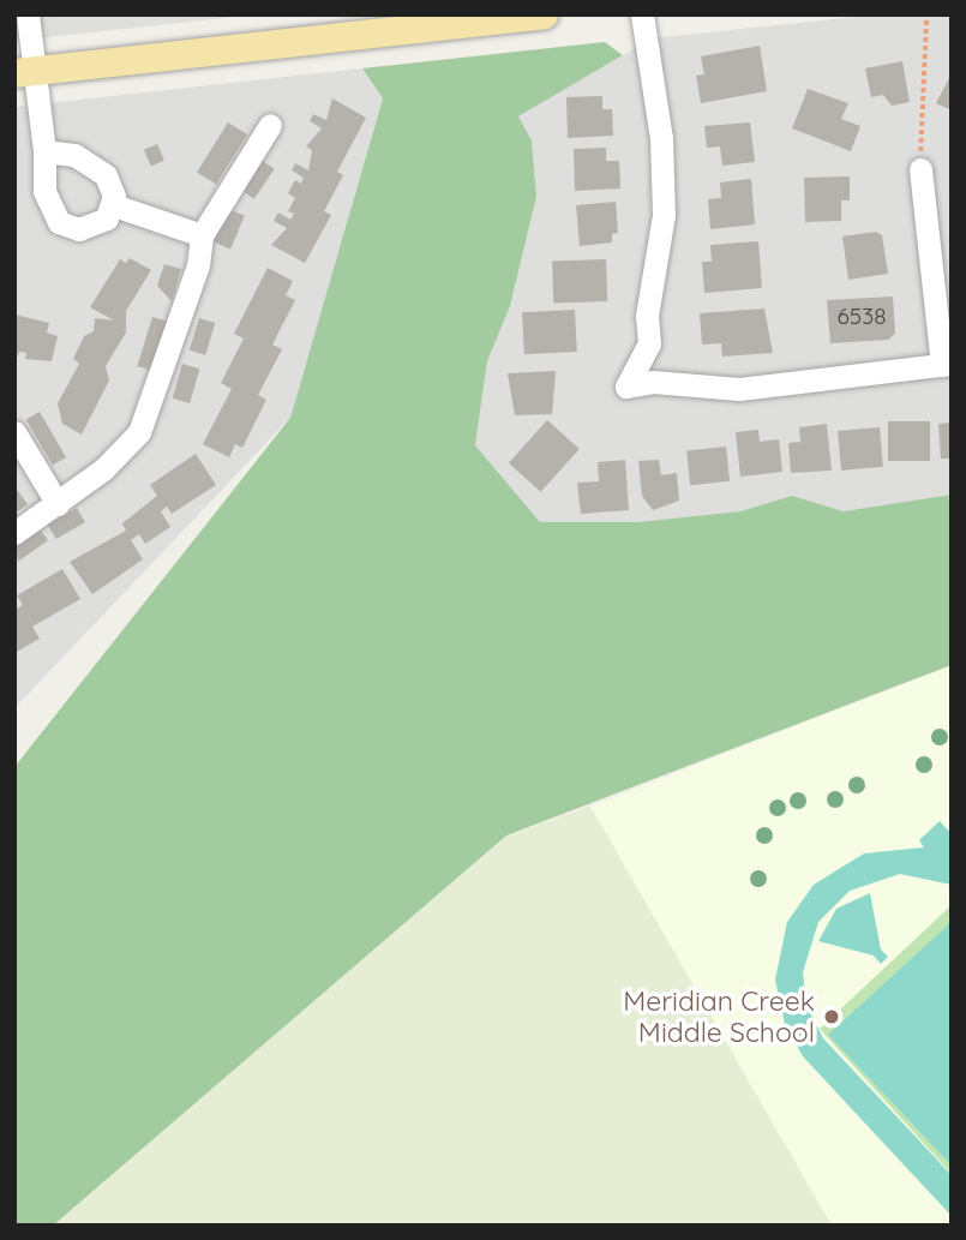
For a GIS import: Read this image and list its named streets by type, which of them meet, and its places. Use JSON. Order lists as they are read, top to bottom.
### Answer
{
  "places": ["Meridian Creek Middle School"],
  "house_numbers": ["6538"]
}
